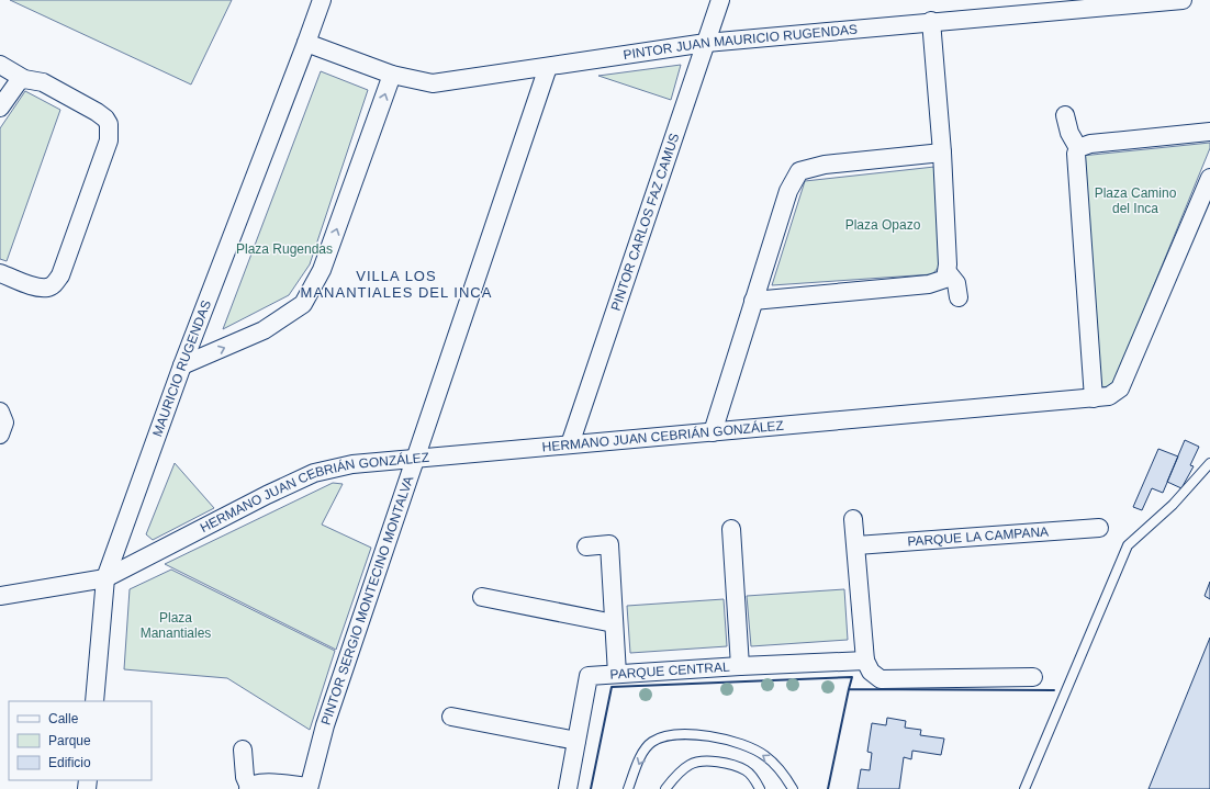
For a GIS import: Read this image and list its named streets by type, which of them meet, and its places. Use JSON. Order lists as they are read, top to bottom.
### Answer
{
  "streets": {
    "street": [
      "PINTOR JUAN MAURICIO RUGENDAS",
      "PINTOR CARLOS FAZ CAMUS",
      "MAURICIO RUGENDAS",
      "HERMANO JUAN CEBRIÁN GONZÁLEZ",
      "PARQUE LA CAMPANA",
      "PINTOR SERGIO MONTECINO MONTALVA",
      "PARQUE CENTRAL"
    ]
  },
  "crossings": [
    ["PINTOR JUAN MAURICIO RUGENDAS", "PINTOR CARLOS FAZ CAMUS"],
    ["PINTOR JUAN MAURICIO RUGENDAS", "MAURICIO RUGENDAS"],
    ["PINTOR JUAN MAURICIO RUGENDAS", "PINTOR SERGIO MONTECINO MONTALVA"],
    ["PINTOR CARLOS FAZ CAMUS", "HERMANO JUAN CEBRIÁN GONZÁLEZ"],
    ["MAURICIO RUGENDAS", "HERMANO JUAN CEBRIÁN GONZÁLEZ"],
    ["HERMANO JUAN CEBRIÁN GONZÁLEZ", "PINTOR SERGIO MONTECINO MONTALVA"]
  ],
  "districts": ["VILLA LOS MANANTIALES DEL INCA"],
  "parks": [
    "Plaza Camino del Inca",
    "Plaza Opazo",
    "Plaza Rugendas",
    "Plaza Manantiales"
  ],
  "legend": ["Calle", "Parque", "Edificio"]
}
